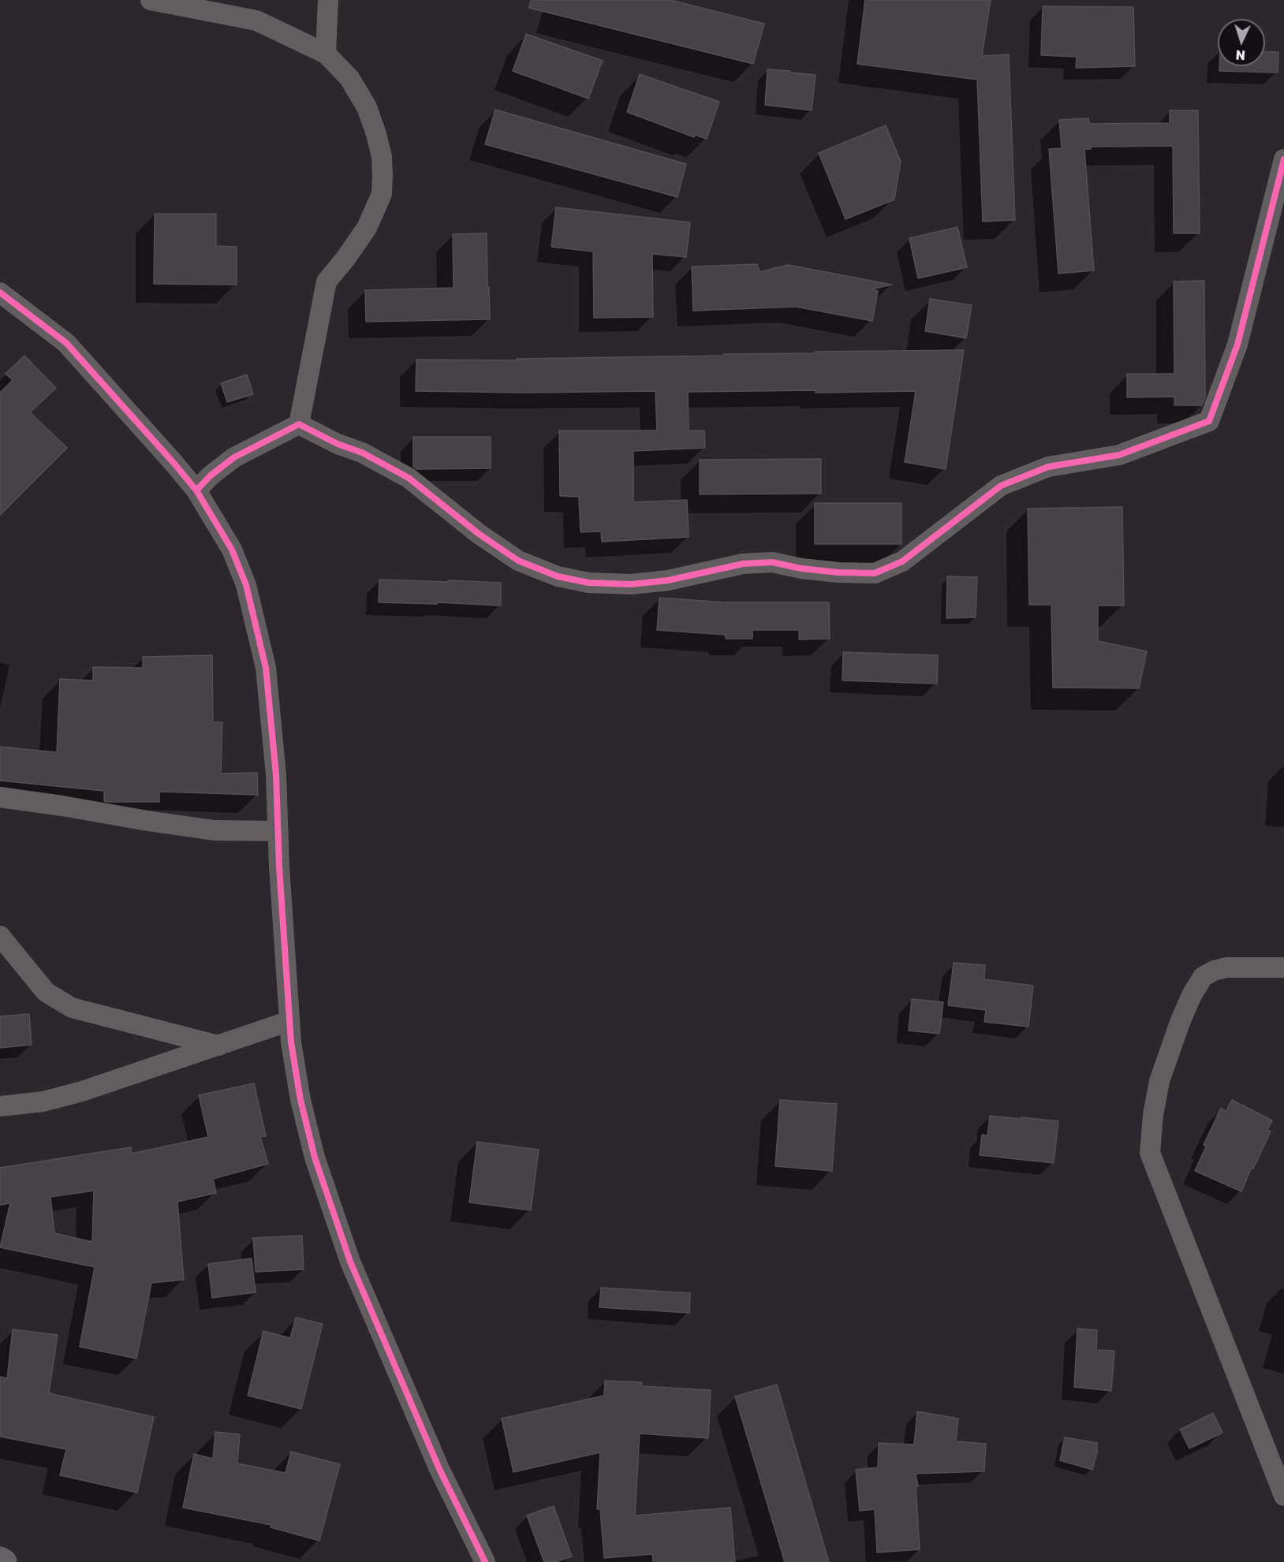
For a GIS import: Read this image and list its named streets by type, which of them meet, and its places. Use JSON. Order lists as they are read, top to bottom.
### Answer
{
  "north": "bottom"
}
